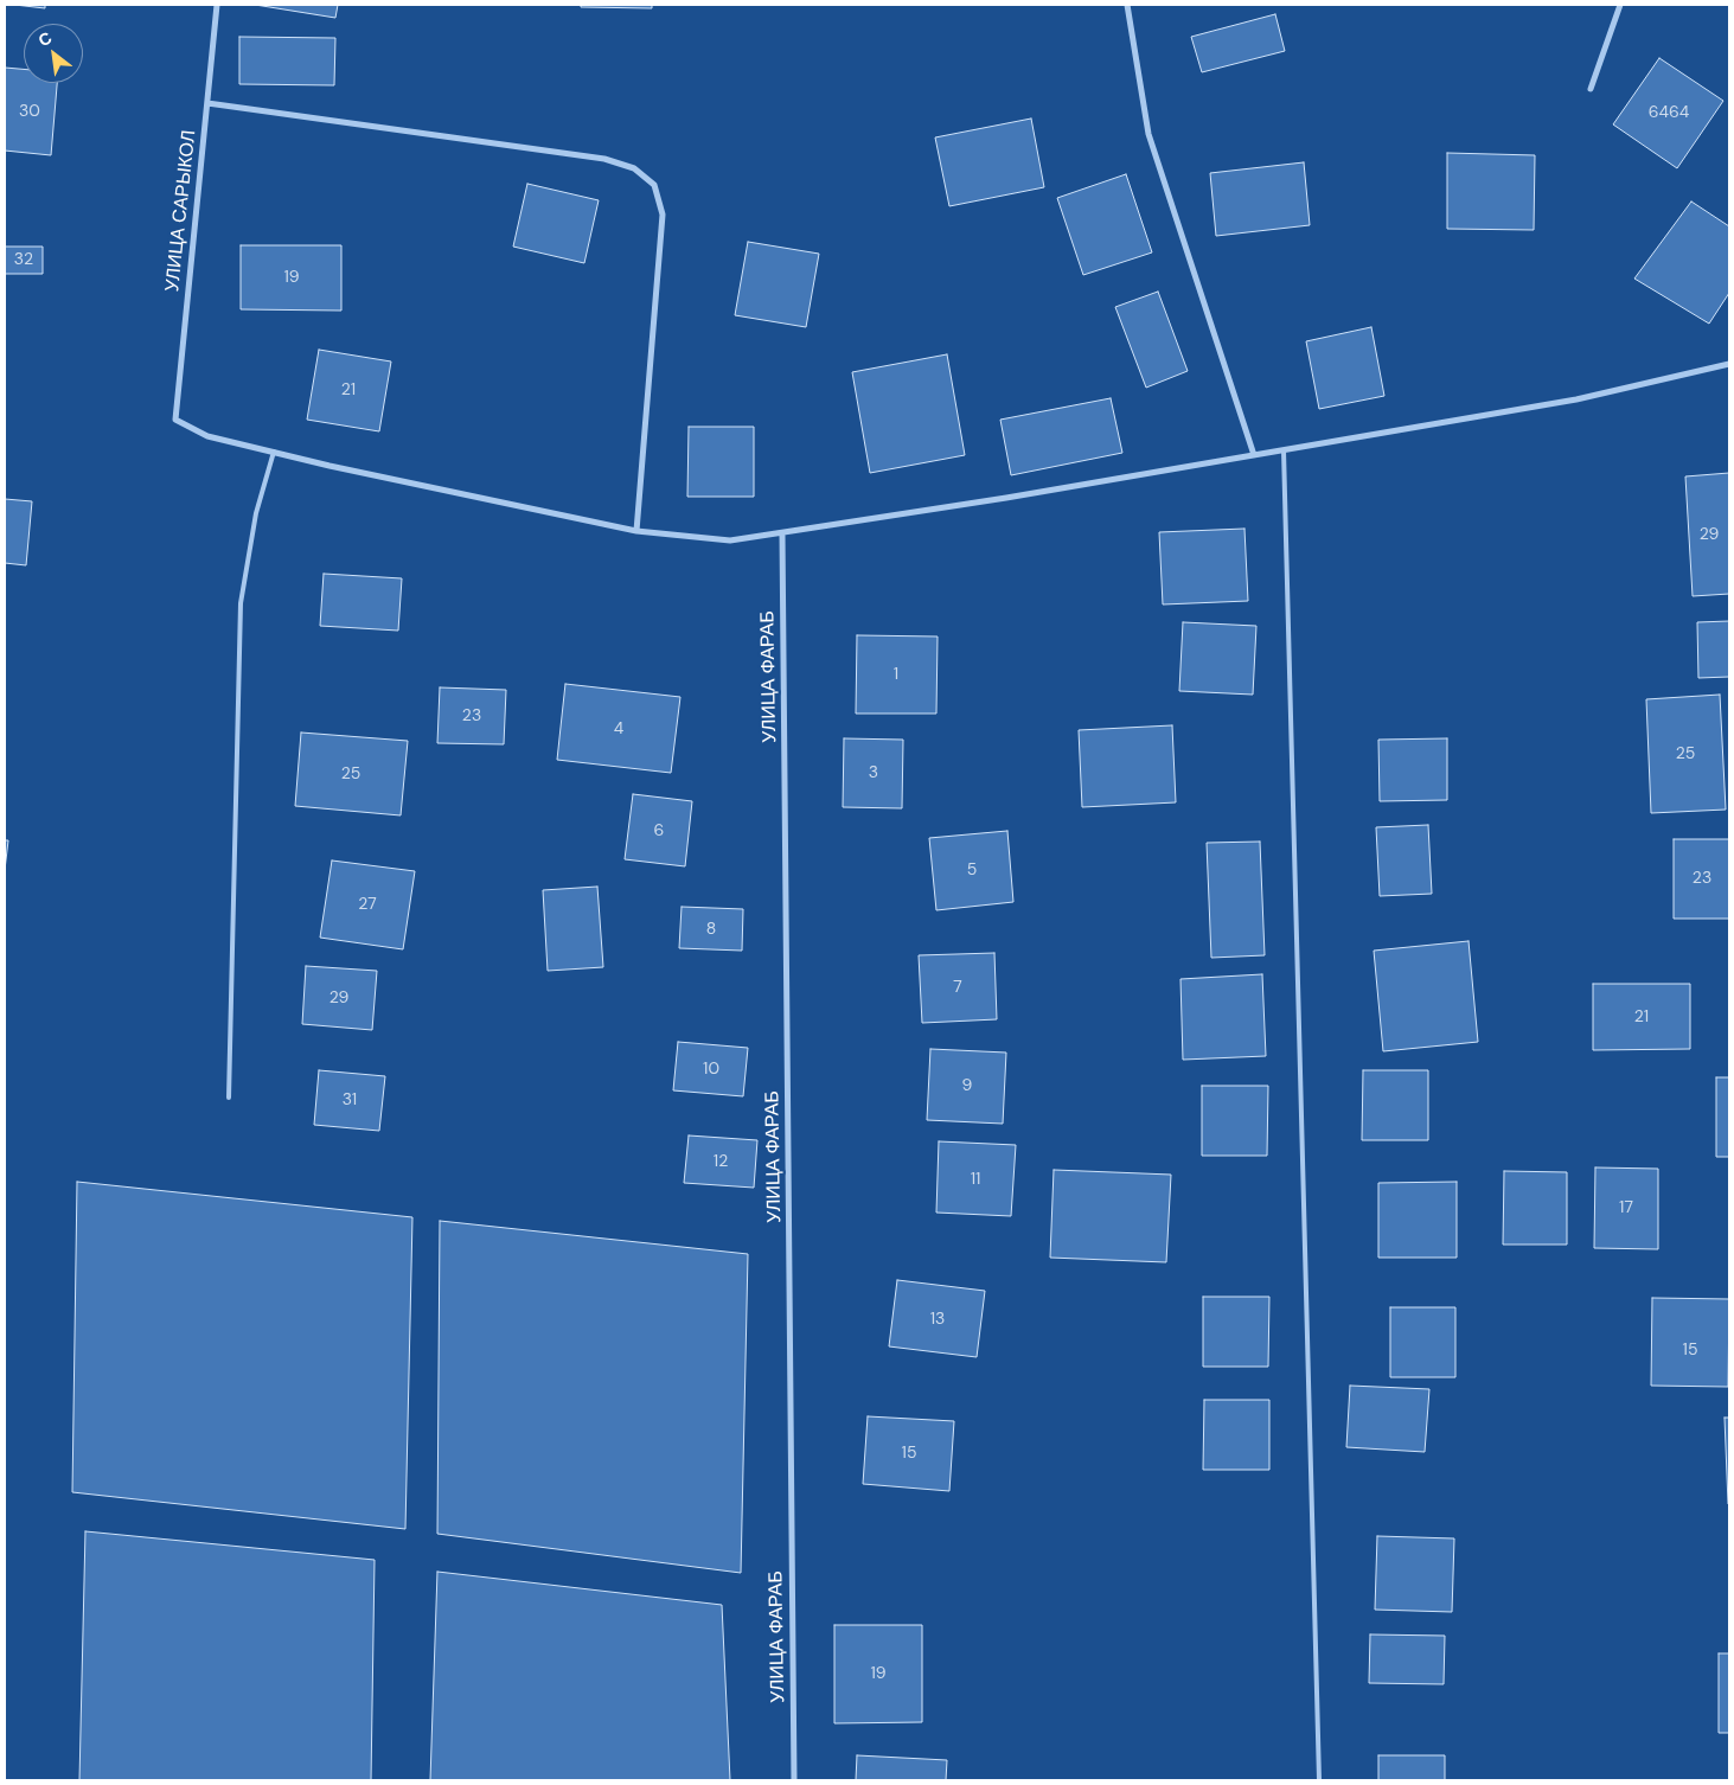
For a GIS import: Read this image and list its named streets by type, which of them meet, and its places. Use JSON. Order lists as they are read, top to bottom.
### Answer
{
  "streets": {
    "street": ["УЛИЦА САРЫКОЛ", "УЛИЦА ФАРАБ"]
  },
  "house_numbers": [
    "30",
    "6464",
    "32",
    "19",
    "21",
    "29",
    "1",
    "23",
    "4",
    "25",
    "3",
    "25",
    "6",
    "5",
    "23",
    "27",
    "8",
    "7",
    "29",
    "21",
    "10",
    "9",
    "31",
    "12",
    "11",
    "17",
    "13",
    "15",
    "15",
    "19"
  ],
  "north": "top left"
}
